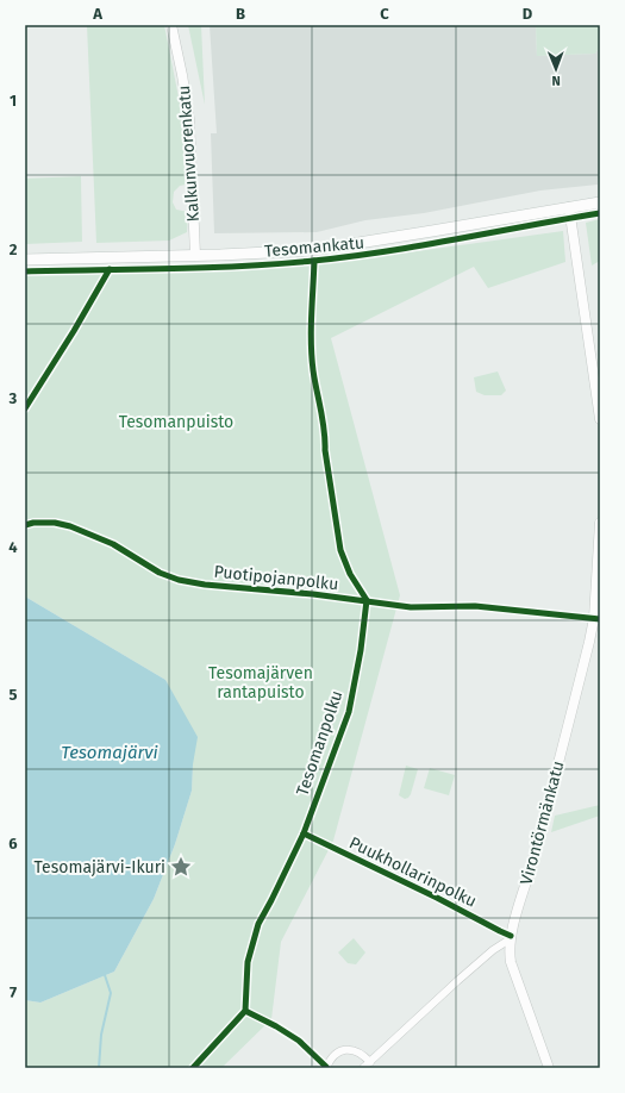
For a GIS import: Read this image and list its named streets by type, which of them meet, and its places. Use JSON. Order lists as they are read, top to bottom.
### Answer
{
  "streets": {
    "main road": ["Tesomankatu"],
    "street": ["Kalkunvuorenkatu", "Virontörmänkatu"],
    "cycle path": ["Puotipojanpolku", "Tesomanpolku", "Puukhollarinpolku"]
  },
  "crossings": [
    ["Kalkunvuorenkatu", "Tesomankatu"]
  ],
  "water": ["Tesomajärvi"],
  "parks": ["Tesomanpuisto", "Tesomajärven rantapuisto"],
  "places": {
    "place": ["Tesomajärvi-Ikuri"]
  },
  "north": "bottom",
  "grid": {
    "columns": [
      "A",
      "B",
      "C",
      "D"
    ],
    "rows": [
      "1",
      "2",
      "3",
      "4",
      "5",
      "6",
      "7"
    ]
  }
}
